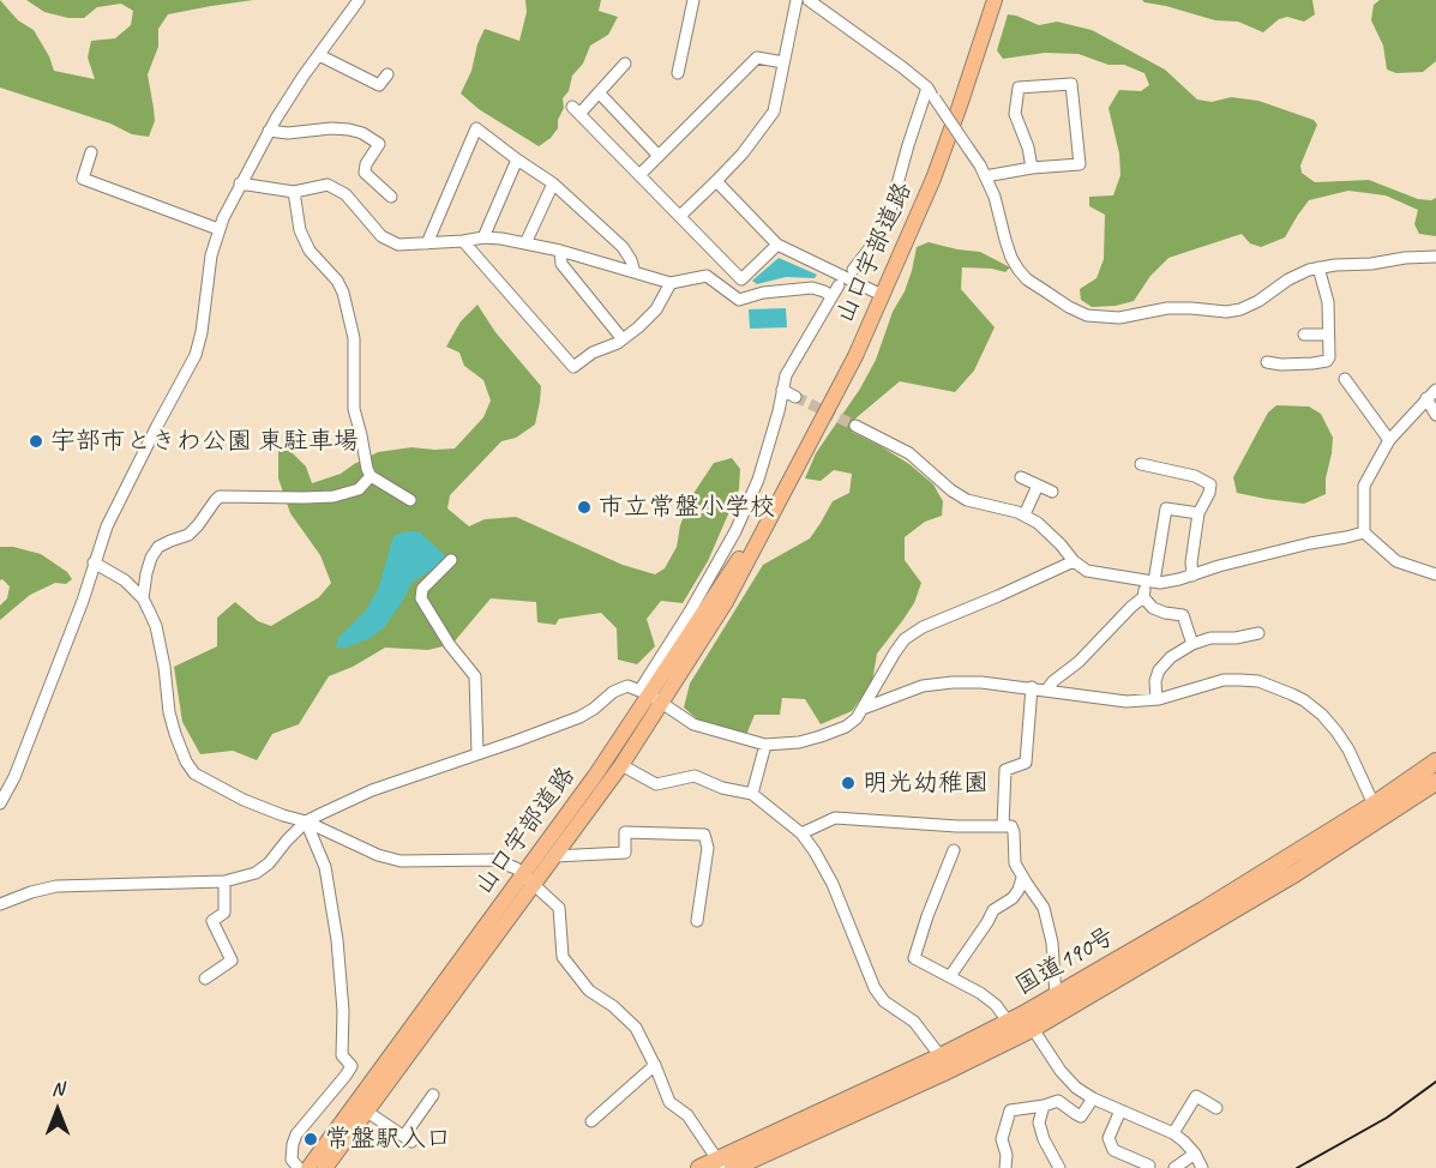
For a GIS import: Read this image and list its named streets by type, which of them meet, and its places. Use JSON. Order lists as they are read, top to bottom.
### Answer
{
  "streets": {
    "highway": ["国道190号"],
    "main road": ["山口宇部道路"]
  },
  "places": [
    "宇部市ときわ公園 東駐車場",
    "市立常盤小学校",
    "明光幼稚園",
    "常盤駅入口"
  ],
  "north": "top"
}
